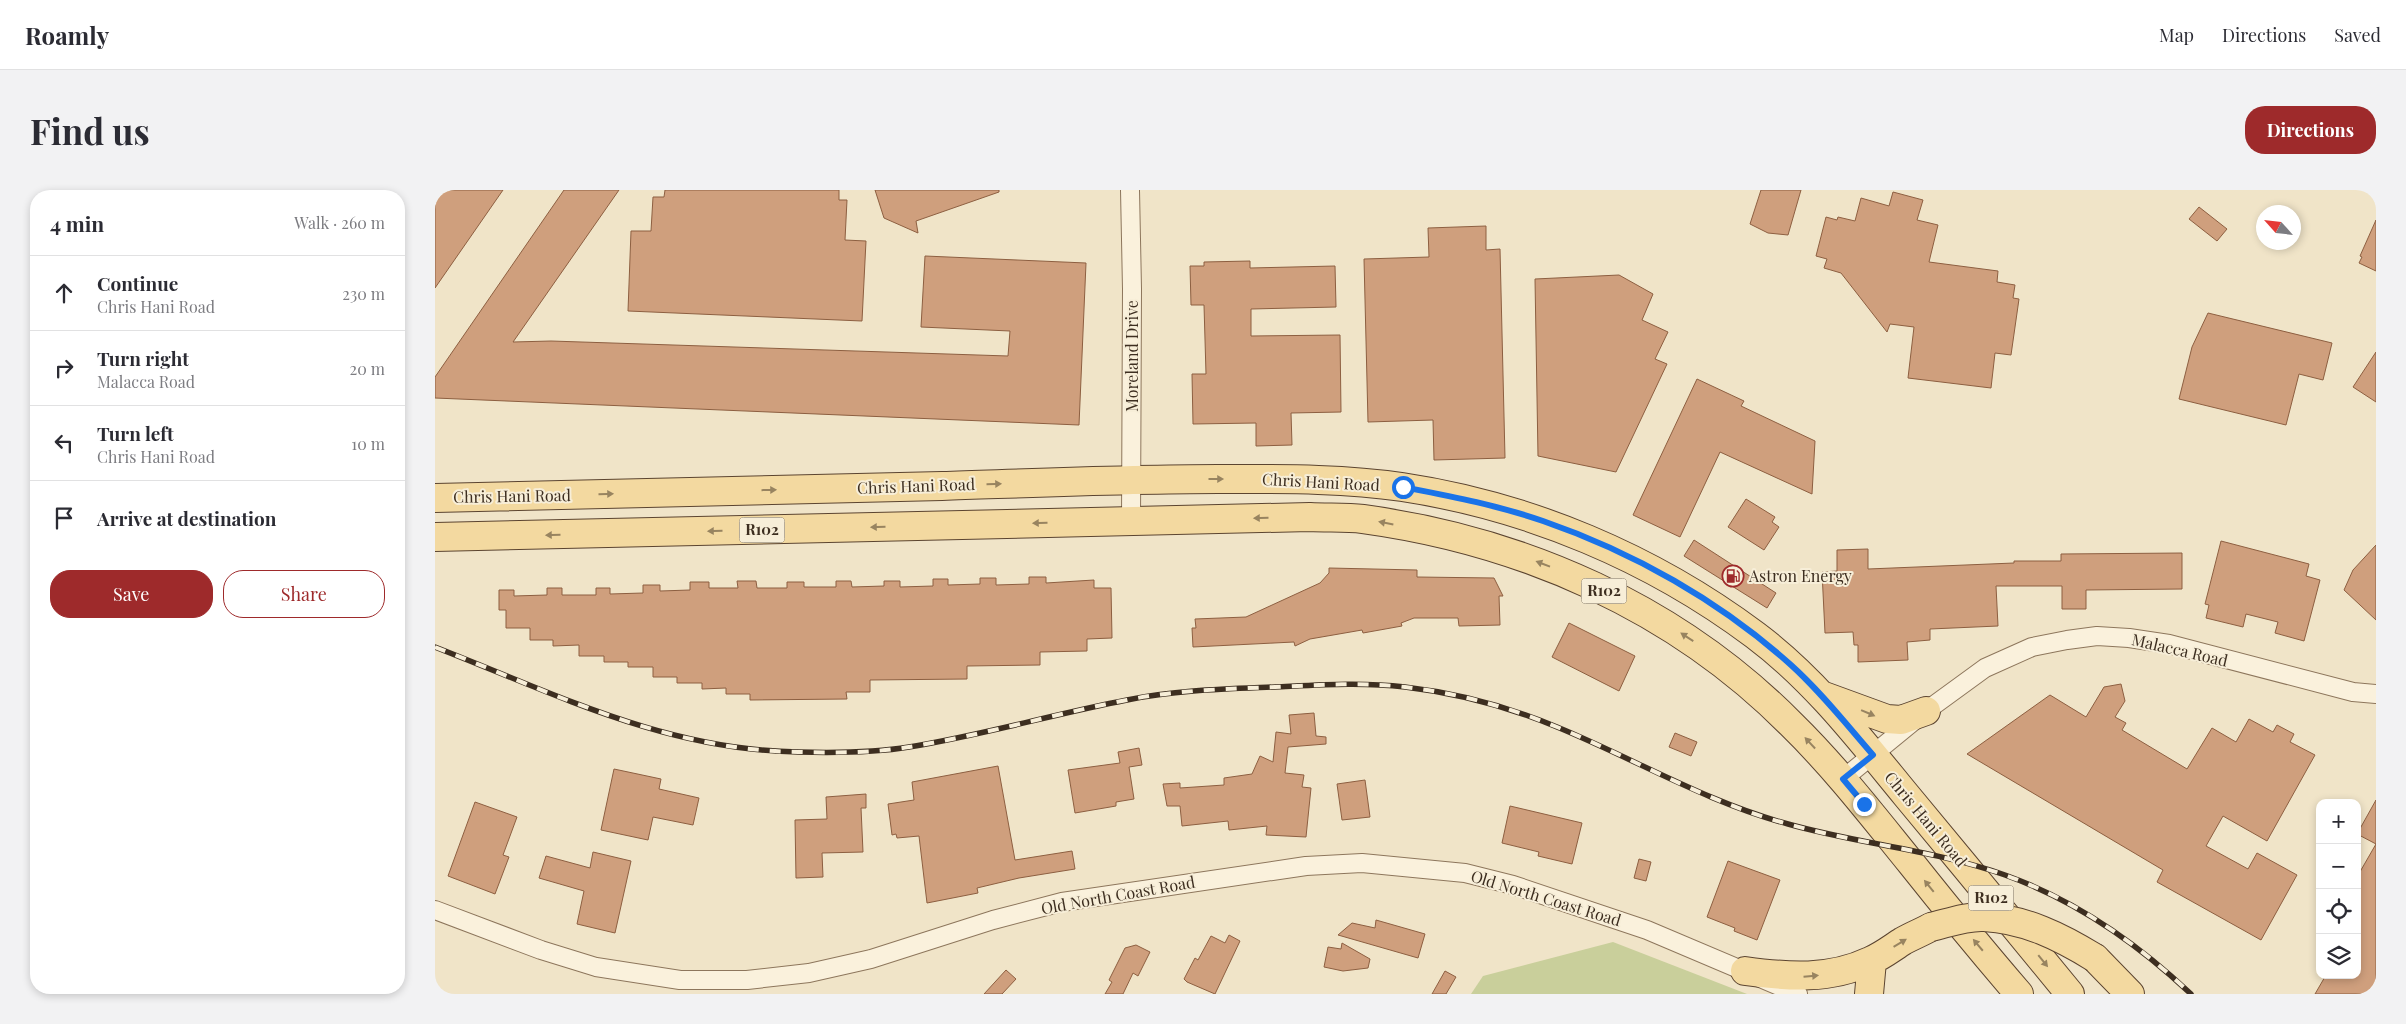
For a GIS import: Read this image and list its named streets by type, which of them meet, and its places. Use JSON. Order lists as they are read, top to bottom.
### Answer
{
  "streets": {
    "main road": ["Chris Hani Road", "R102"],
    "street": ["Moreland Drive", "Malacca Road", "Old North Coast Road"]
  },
  "crossings": [
    ["Moreland Drive", "Chris Hani Road"],
    ["Moreland Drive", "R102"],
    ["Chris Hani Road", "Malacca Road"],
    ["R102", "Malacca Road"]
  ],
  "places": {
    "fuel station": ["Astron Energy"]
  },
  "north": "top left",
  "page": {
    "header": "Roamly",
    "nav": ["Map", "Directions", "Saved"],
    "buttons": [
      "Directions",
      ["Save", "Share"]
    ],
    "title": "Find us",
    "heading": ["4 min", "Walk · 260 m"],
    "list": [
      ["Continue", "Chris Hani Road", "230 m"],
      ["Turn right", "Malacca Road", "20 m"],
      ["Turn left", "Chris Hani Road", "10 m"],
      "Arrive at destination"
    ],
    "map_buttons": ["+", "−"]
  }
}
